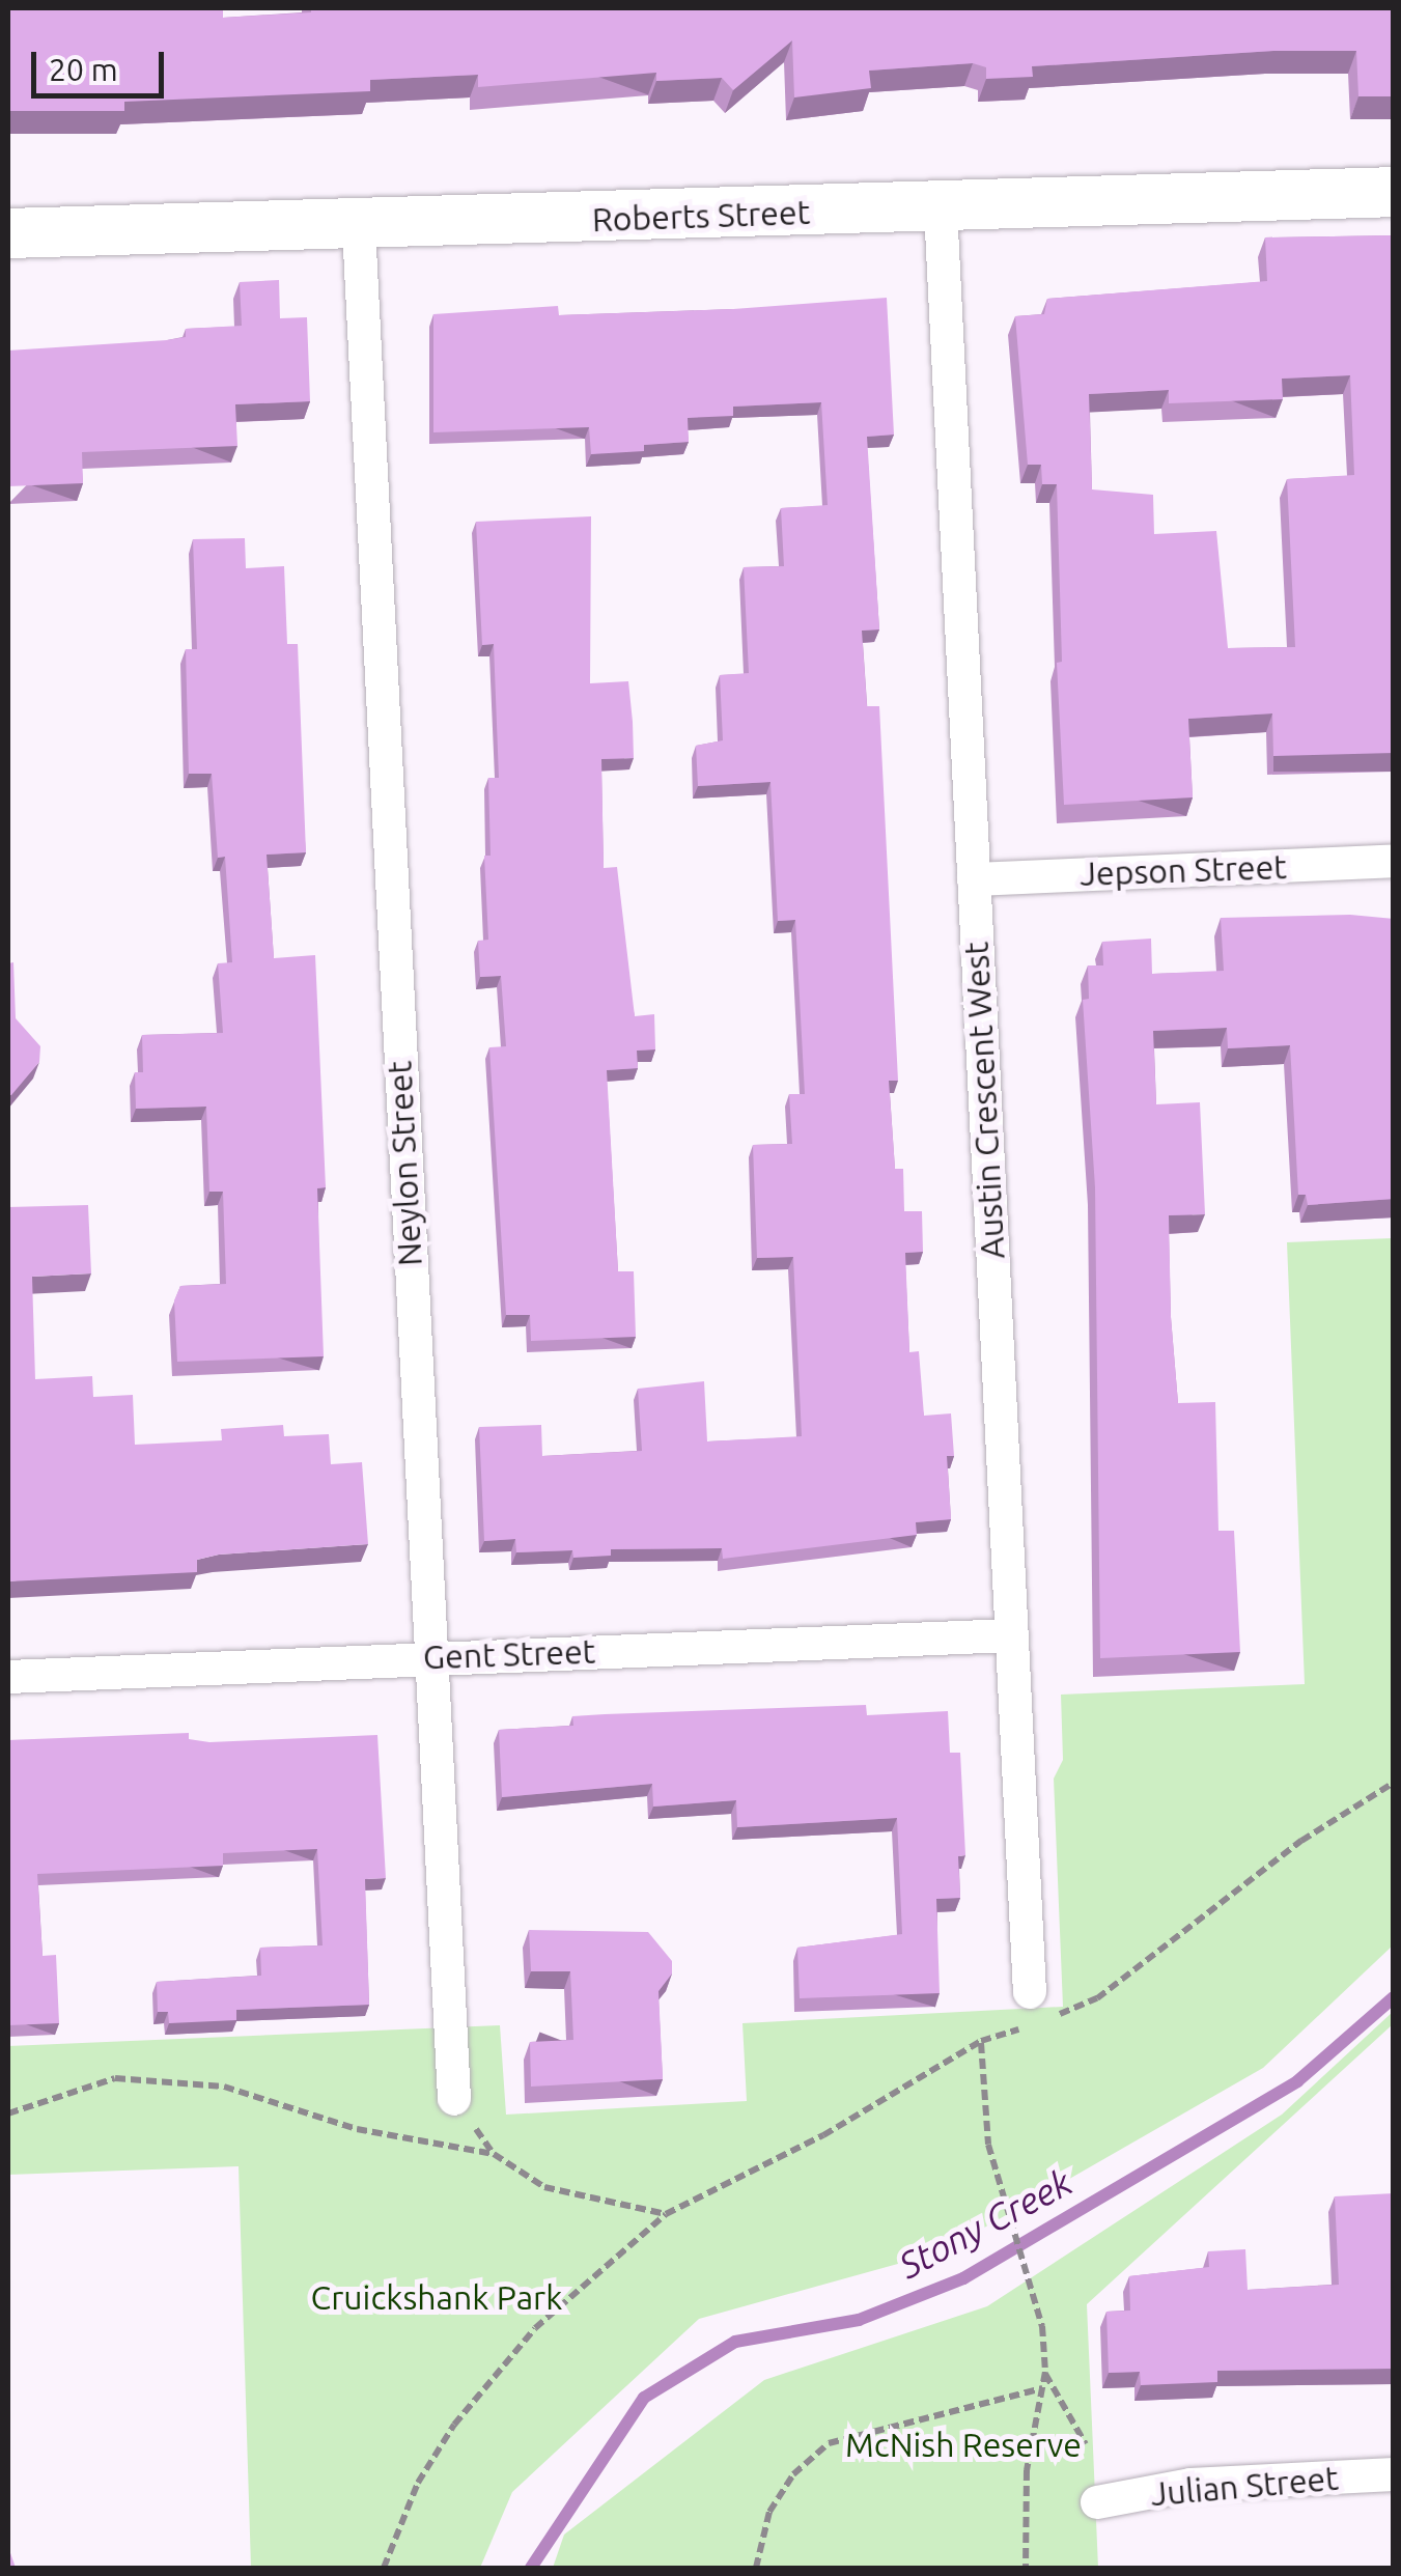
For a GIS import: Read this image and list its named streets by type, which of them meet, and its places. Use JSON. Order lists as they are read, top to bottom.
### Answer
{
  "streets": {
    "street": [
      "Roberts Street",
      "Jepson Street",
      "Austin Crescent West",
      "Neylon Street",
      "Gent Street",
      "Julian Street"
    ]
  },
  "crossings": [
    ["Roberts Street", "Austin Crescent West"],
    ["Roberts Street", "Neylon Street"],
    ["Jepson Street", "Austin Crescent West"],
    ["Austin Crescent West", "Gent Street"],
    ["Neylon Street", "Gent Street"]
  ],
  "water": ["Stony Creek"],
  "parks": ["Cruickshank Park", "McNish Reserve"],
  "scale_bar": "20 m"
}
